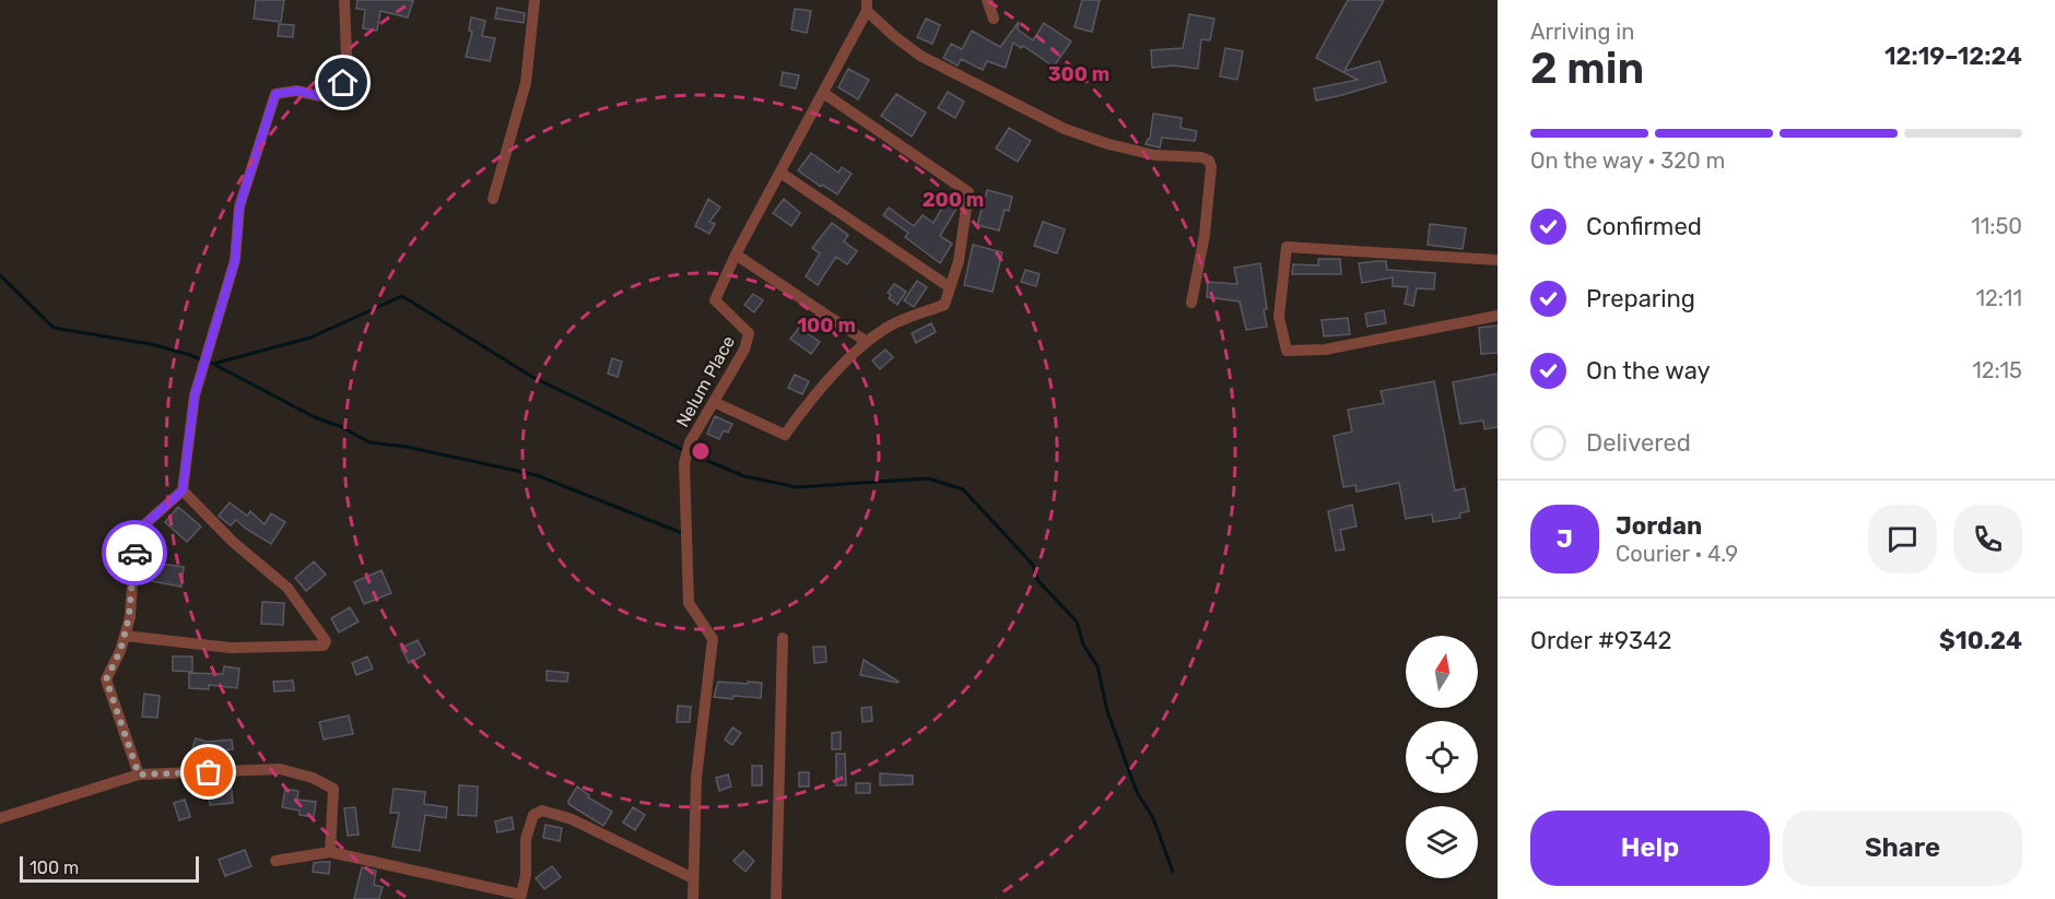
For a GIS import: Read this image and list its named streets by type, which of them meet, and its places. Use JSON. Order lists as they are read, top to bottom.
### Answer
{
  "streets": {
    "street": ["Nelum Place"]
  },
  "scale_bar": "100 m",
  "north": "top",
  "page": {
    "heading": ["2 min", "Arriving in", "12:19–12:24"],
    "panel": [
      "Jordan",
      "Courier · 4.9",
      "Order #9342",
      "$10.24"
    ],
    "bar": "On the way · 320 m",
    "list": [
      ["Confirmed", "11:50"],
      ["Preparing", "12:11"],
      ["On the way", "12:15"],
      "Delivered"
    ],
    "round": "J",
    "buttons": ["Help", "Share"],
    "scale": "100 m"
  },
  "rings": ["300 m", "200 m", "100 m"]
}
